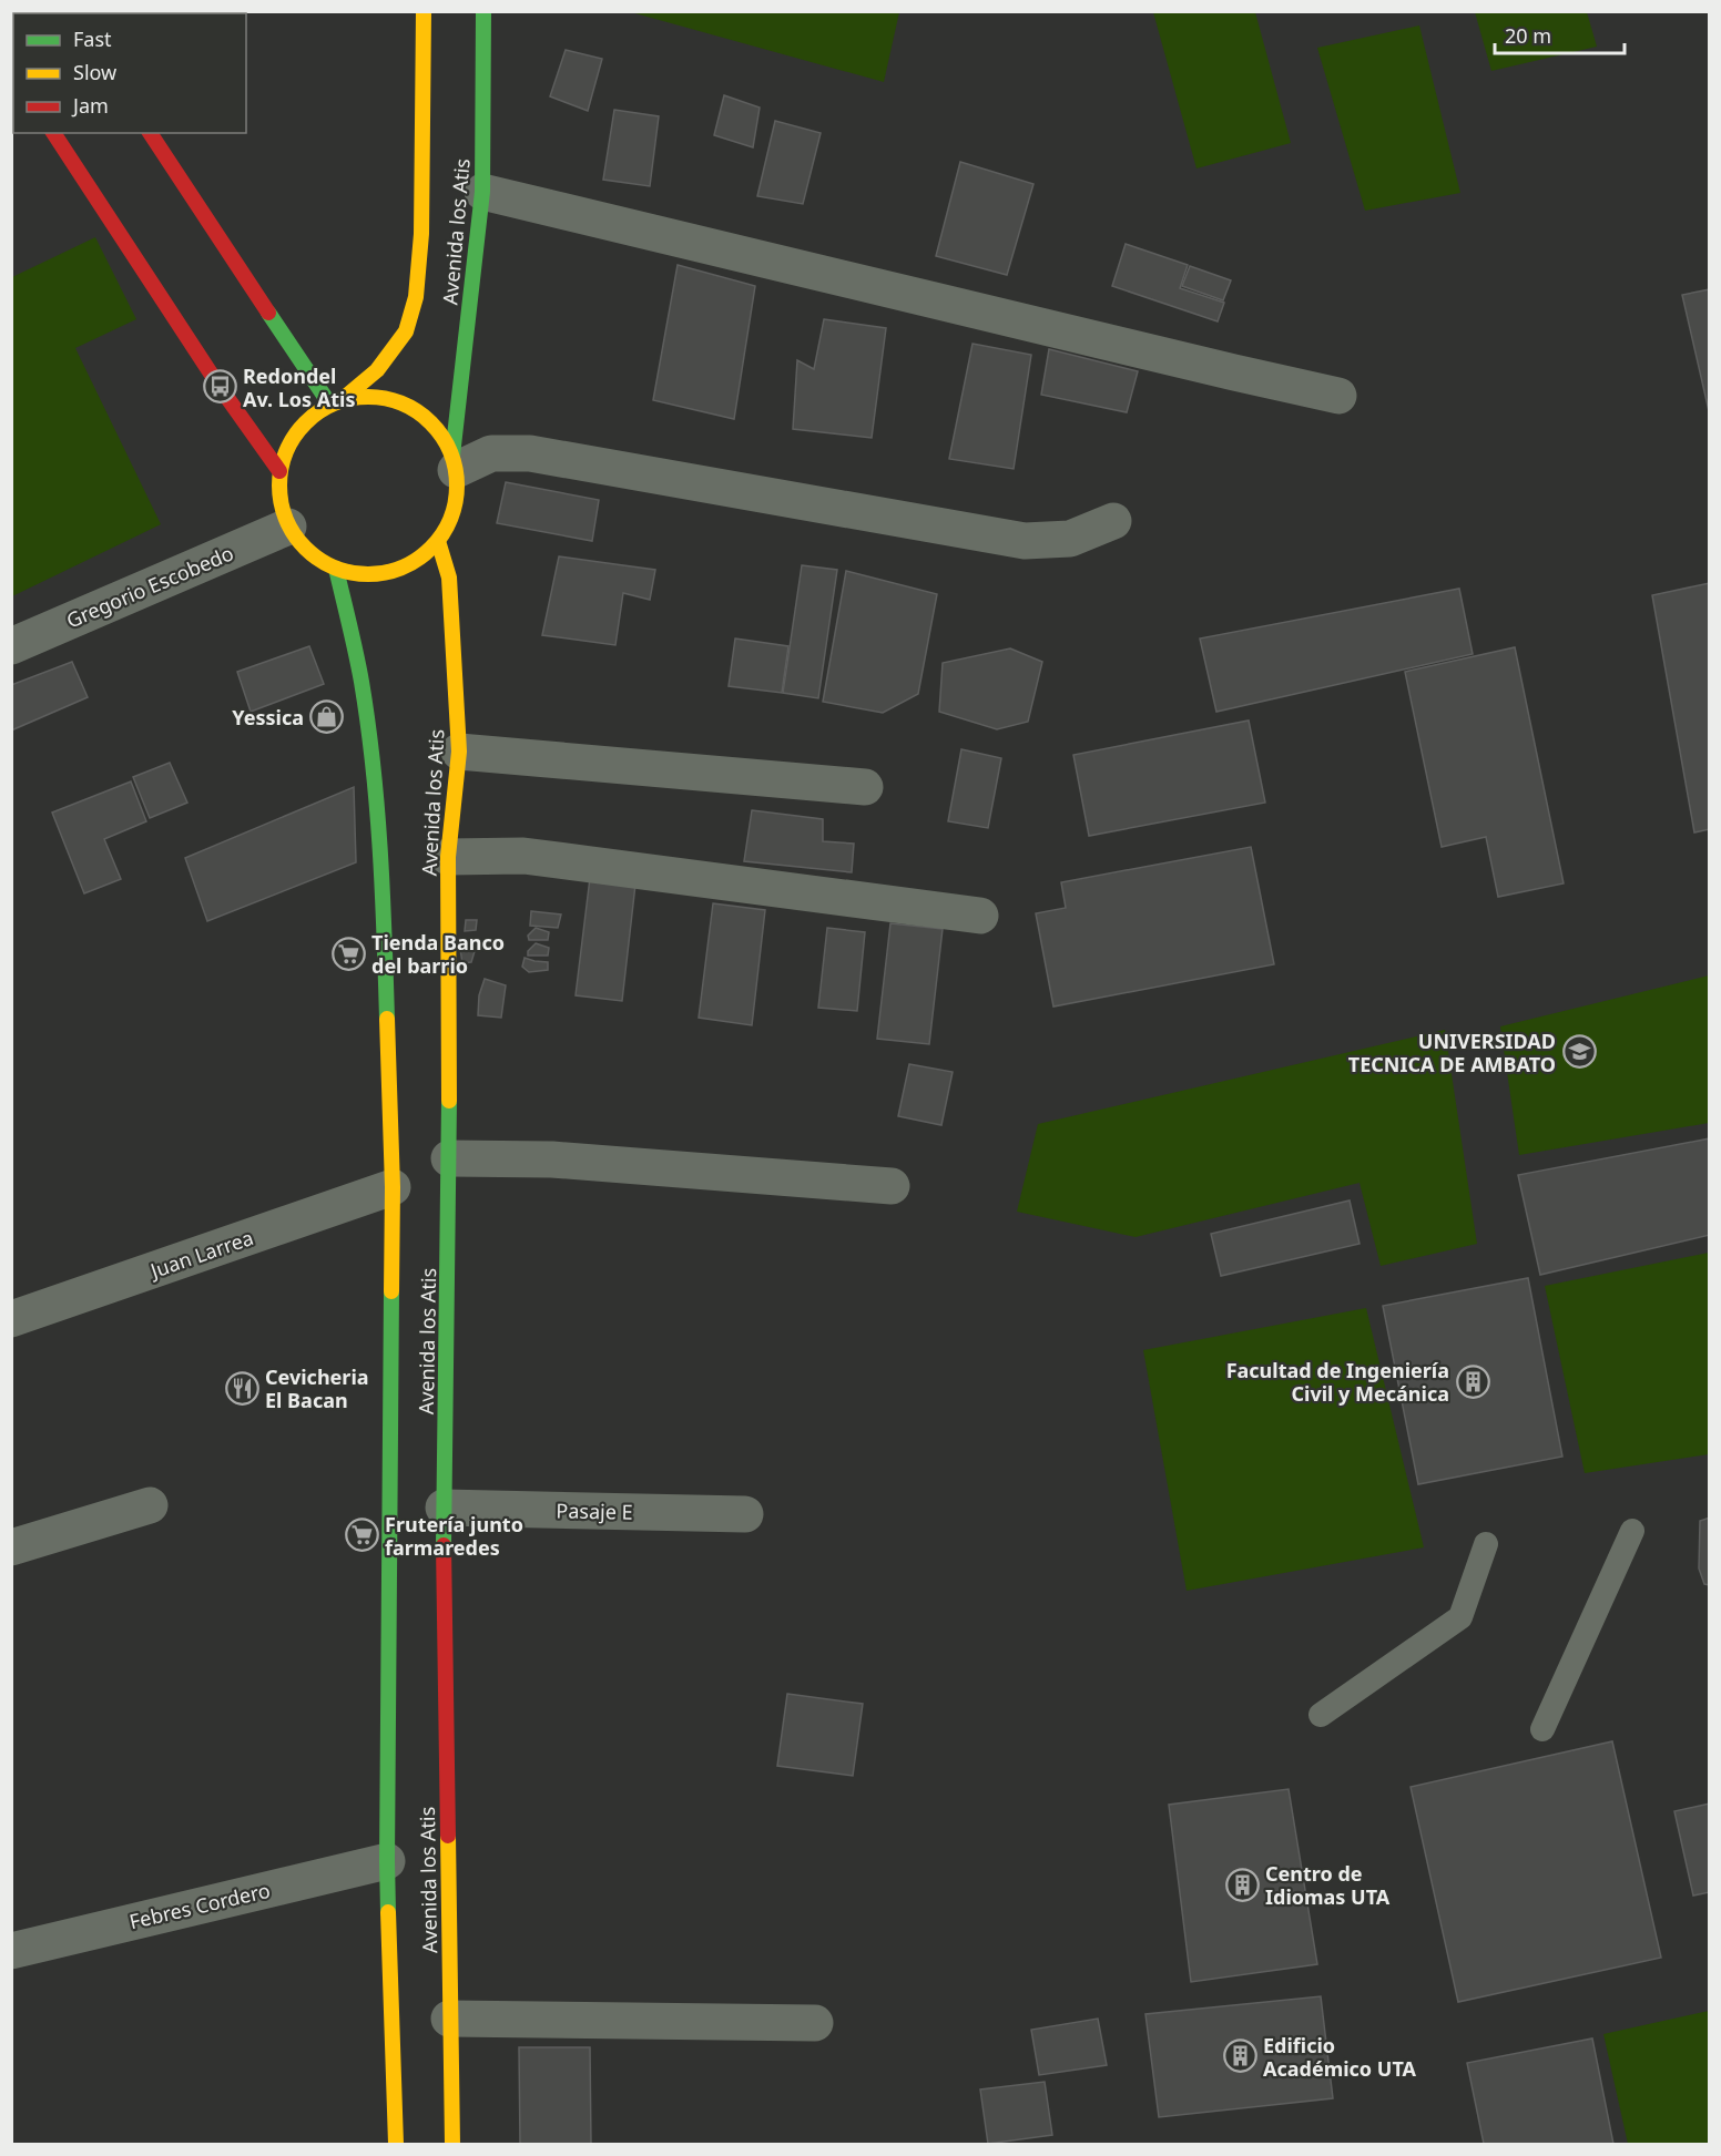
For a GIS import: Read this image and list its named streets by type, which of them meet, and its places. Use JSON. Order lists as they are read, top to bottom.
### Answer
{
  "streets": {
    "main road": ["Avenida los Atis"],
    "street": [
      "Gregorio Escobedo",
      "Juan Larrea",
      "Pasaje E",
      "Febres Cordero"
    ]
  },
  "crossings": [
    ["Avenida los Atis", "Gregorio Escobedo"],
    ["Avenida los Atis", "Juan Larrea"],
    ["Avenida los Atis", "Pasaje E"],
    ["Avenida los Atis", "Febres Cordero"]
  ],
  "places": {
    "bus stop": ["Redondel Av. Los Atis"],
    "shop": ["Yessica"],
    "supermarket": ["Tienda Banco del barrio", "Frutería junto farmaredes"],
    "school or university": ["UNIVERSIDAD TECNICA DE AMBATO"],
    "building": ["Facultad de Ingeniería Civil y Mecánica", "Centro de Idiomas UTA", "Edificio Académico UTA"],
    "restaurant": ["Cevicheria El Bacan"]
  },
  "legend": ["Fast", "Slow", "Jam"],
  "scale_bar": "20 m"
}
